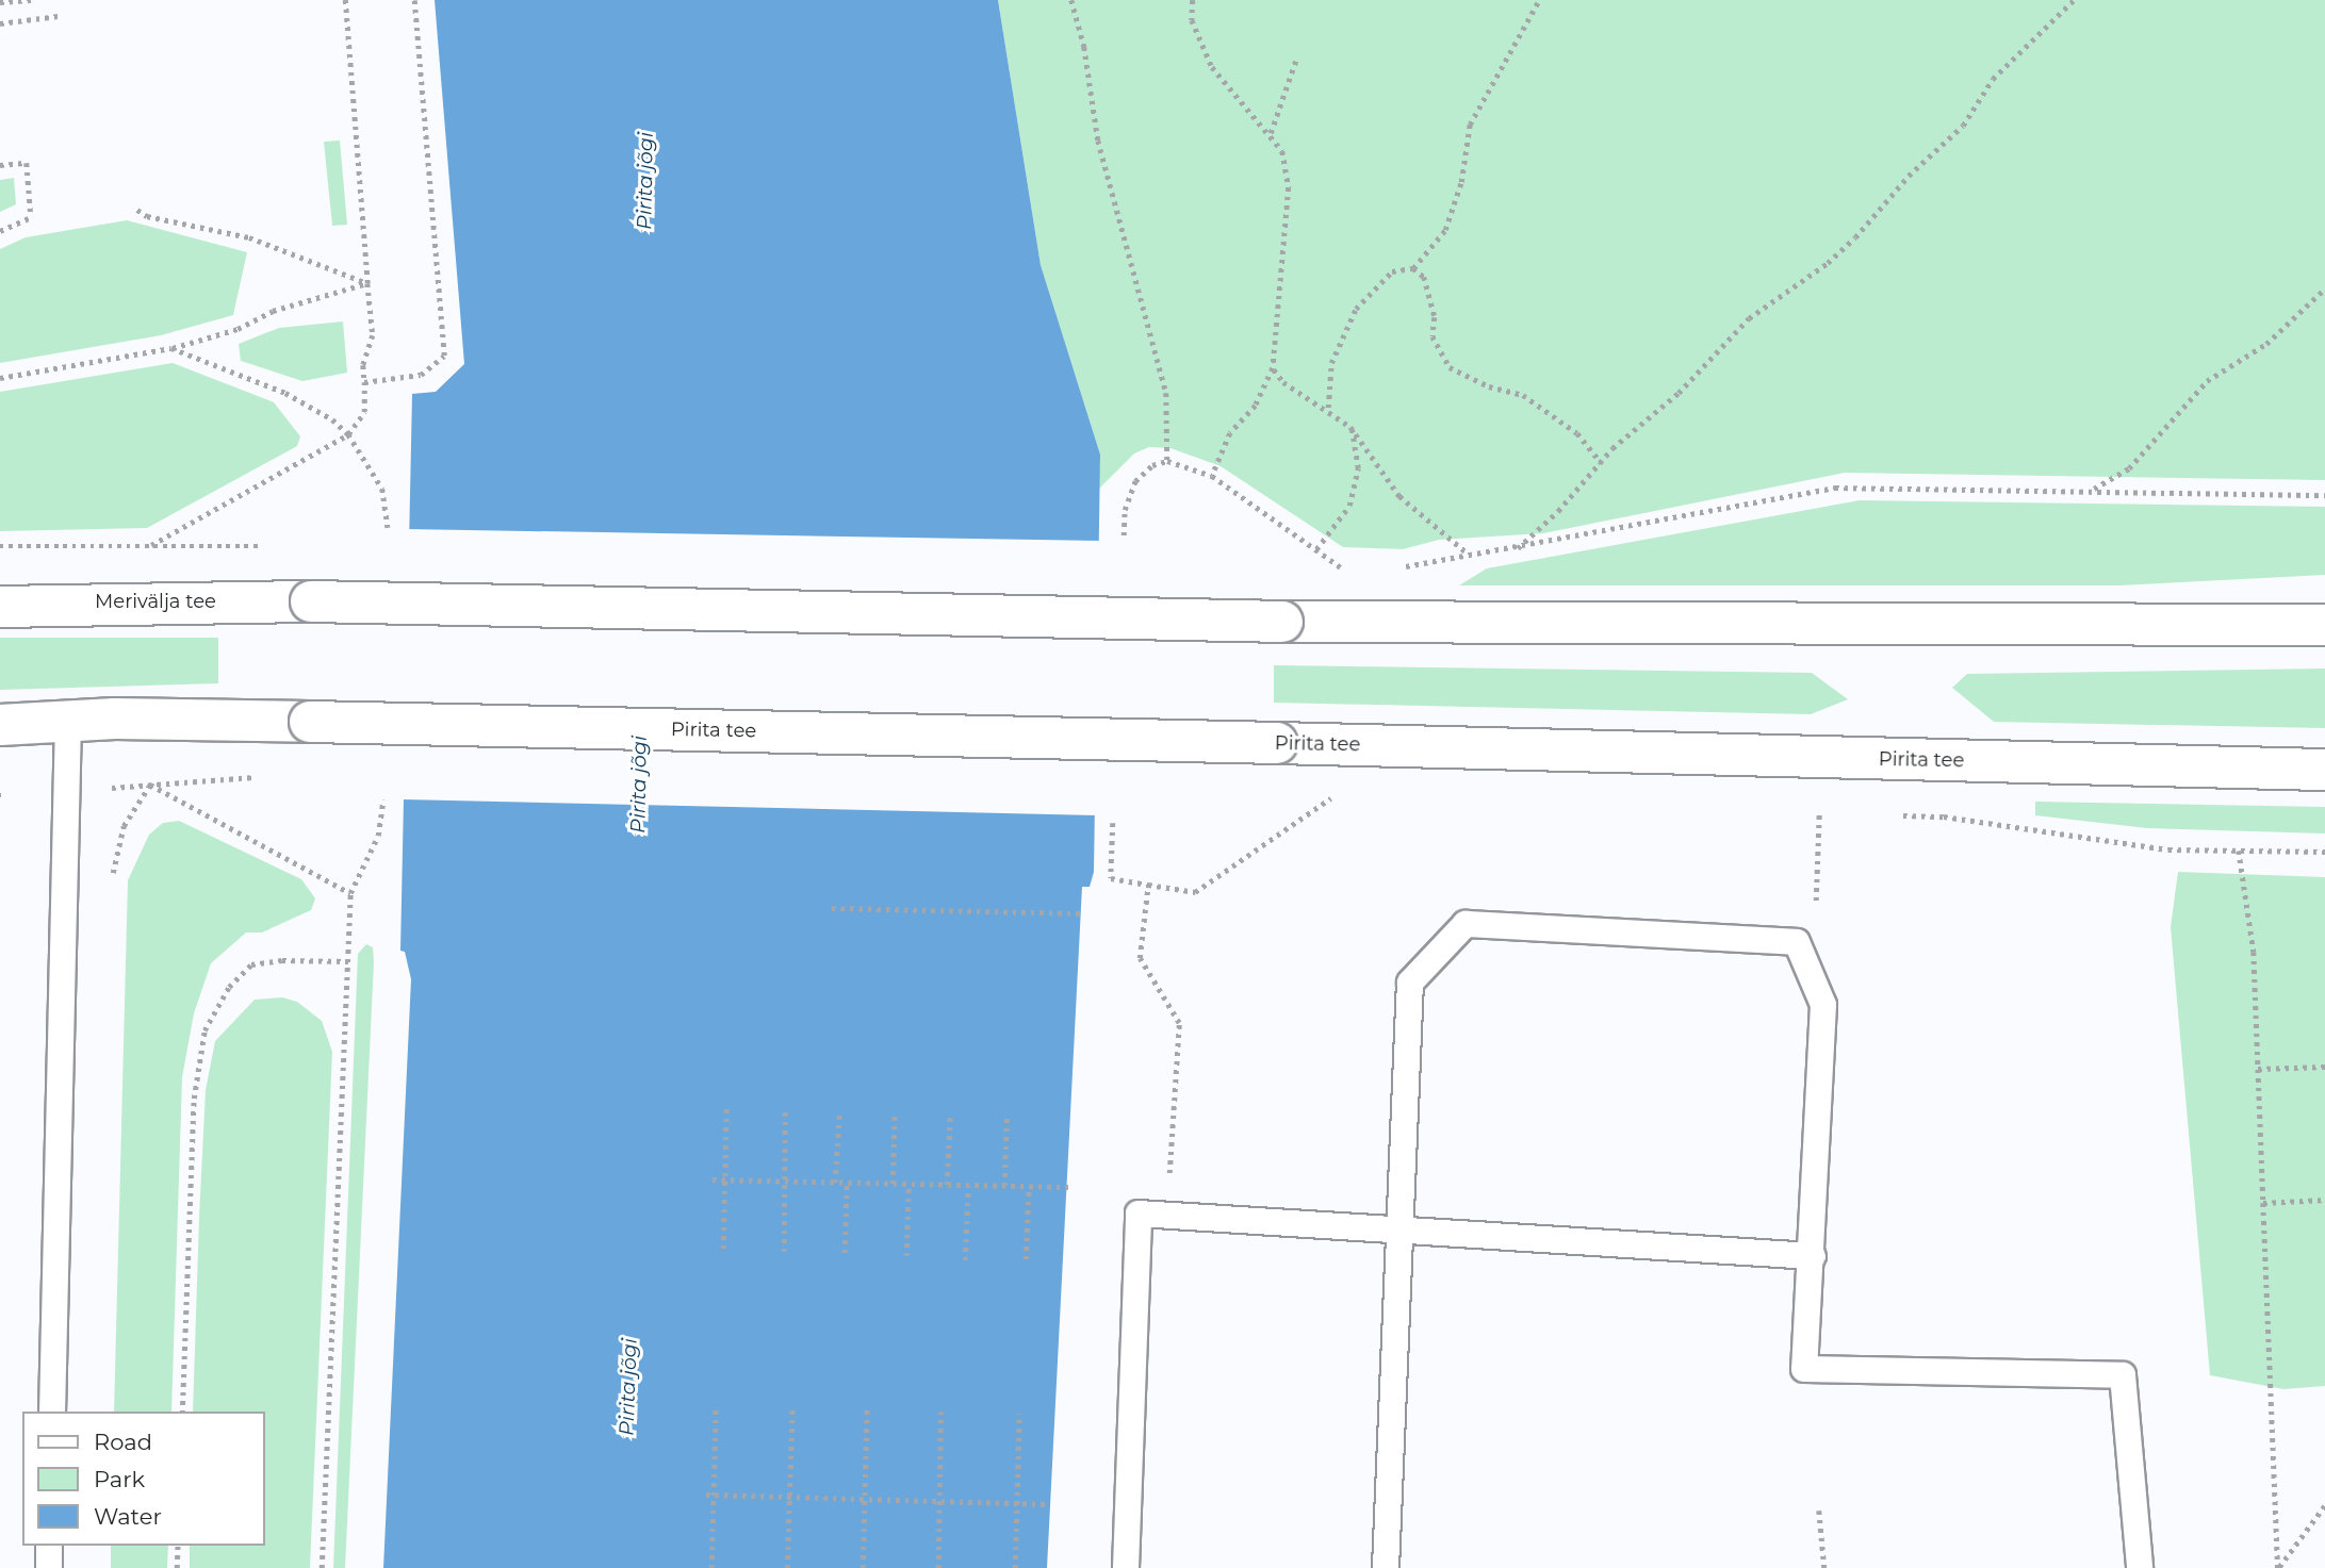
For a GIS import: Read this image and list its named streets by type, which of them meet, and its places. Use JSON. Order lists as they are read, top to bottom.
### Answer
{
  "streets": {
    "main road": ["Merivälja tee", "Pirita tee"]
  },
  "water": ["Pirita jõgi"],
  "legend": ["Road", "Park", "Water"]
}
